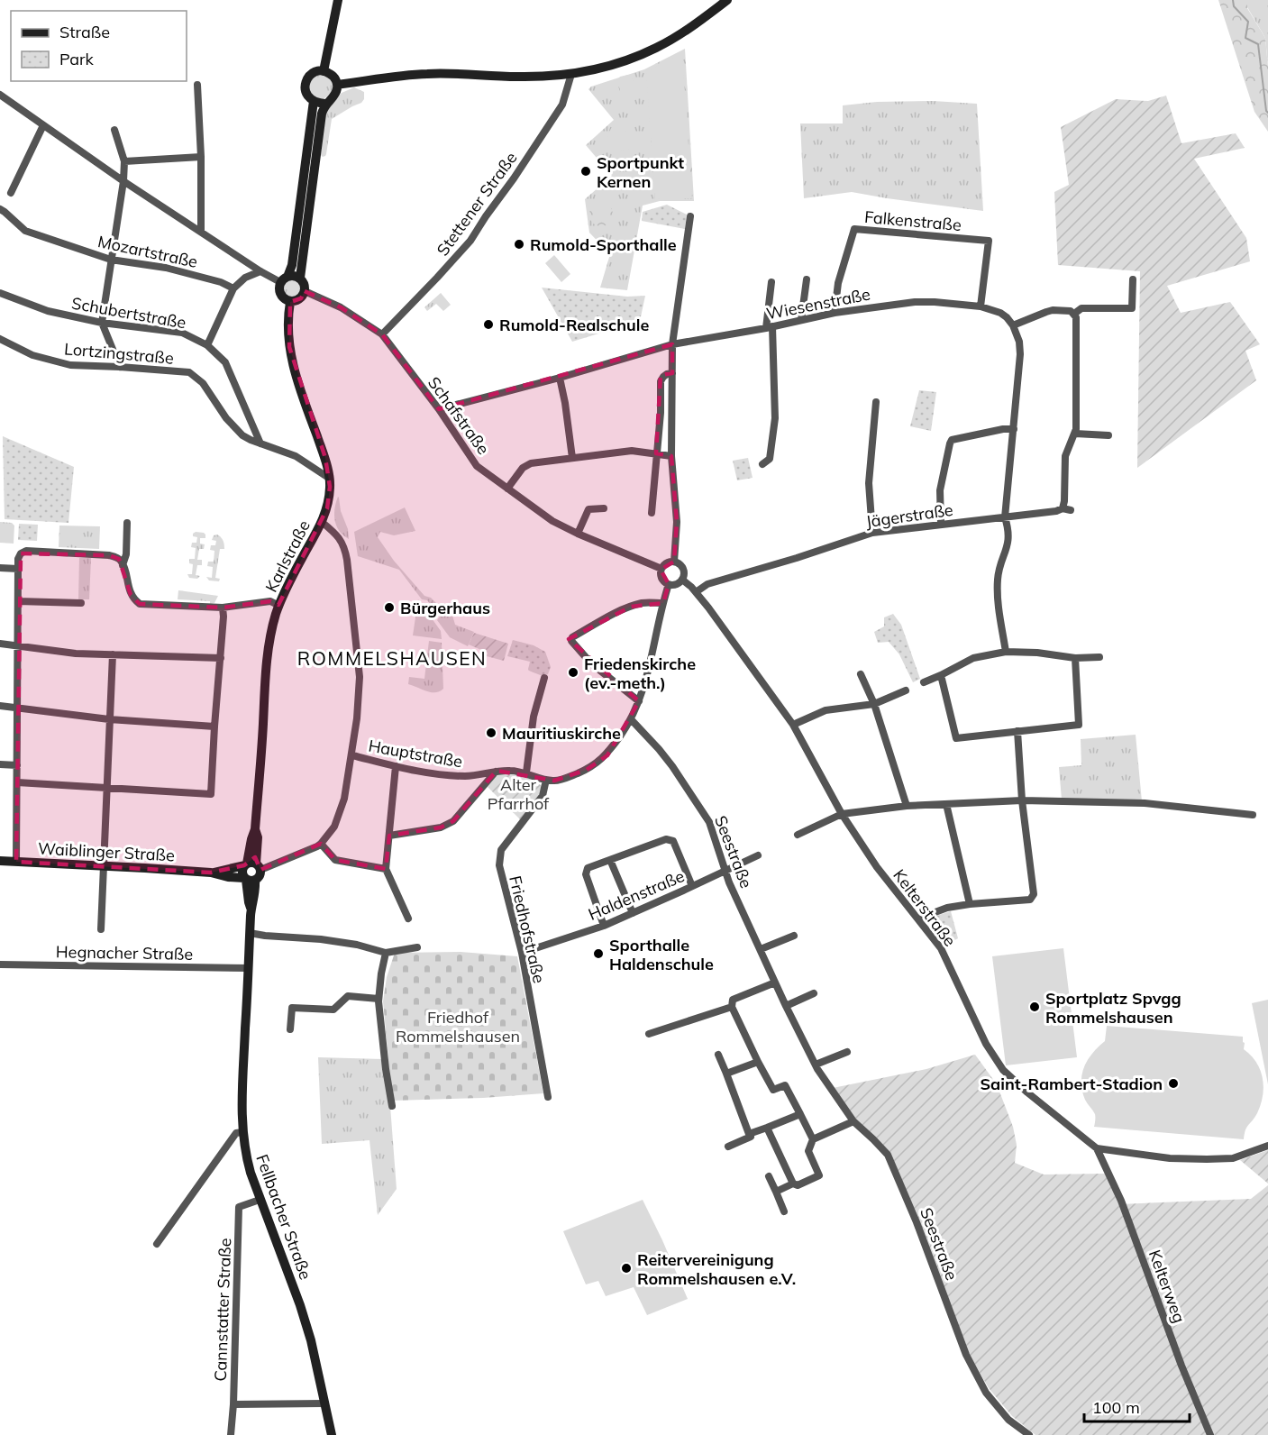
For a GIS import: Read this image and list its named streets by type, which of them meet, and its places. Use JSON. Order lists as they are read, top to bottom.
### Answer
{
  "streets": {
    "main road": ["Karlstraße", "Waiblinger Straße", "Fellbacher Straße"],
    "street": [
      "Stettener Straße",
      "Falkenstraße",
      "Mozartstraße",
      "Wiesenstraße",
      "Schubertstraße",
      "Lortzingstraße",
      "Schafstraße",
      "Jägerstraße",
      "Hauptstraße",
      "Seestraße",
      "Haldenstraße",
      "Kelterstraße",
      "Friedhofstraße",
      "Hegnacher Straße",
      "Kelterweg",
      "Cannstatter Straße"
    ]
  },
  "crossings": [
    ["Stettener Straße", "Schafstraße"],
    ["Falkenstraße", "Wiesenstraße"],
    ["Wiesenstraße", "Schafstraße"],
    ["Schubertstraße", "Lortzingstraße"],
    ["Lortzingstraße", "Karlstraße"],
    ["Schafstraße", "Karlstraße"],
    ["Schafstraße", "Hauptstraße"],
    ["Schafstraße", "Kelterstraße"],
    ["Jägerstraße", "Kelterstraße"],
    ["Karlstraße", "Waiblinger Straße"],
    ["Karlstraße", "Fellbacher Straße"],
    ["Hauptstraße", "Seestraße"],
    ["Hauptstraße", "Kelterstraße"],
    ["Hauptstraße", "Friedhofstraße"],
    ["Waiblinger Straße", "Fellbacher Straße"],
    ["Seestraße", "Haldenstraße"],
    ["Haldenstraße", "Friedhofstraße"],
    ["Kelterstraße", "Kelterweg"],
    ["Hegnacher Straße", "Fellbacher Straße"],
    ["Fellbacher Straße", "Cannstatter Straße"]
  ],
  "districts": ["ROMMELSHAUSEN"],
  "parks": ["Alter Pfarrhof", "Friedhof Rommelshausen"],
  "places": [
    "Sportpunkt Kernen",
    "Rumold-Sporthalle",
    "Rumold-Realschule",
    "Bürgerhaus",
    "Friedenskirche (ev.-meth.)",
    "Mauritiuskirche",
    "Sporthalle Haldenschule",
    "Sportplatz Spvgg Rommelshausen",
    "Saint-Rambert-Stadion",
    "Reitervereinigung Rommelshausen e.V."
  ],
  "legend": ["Straße", "Park"],
  "scale_bar": "100 m"
}
